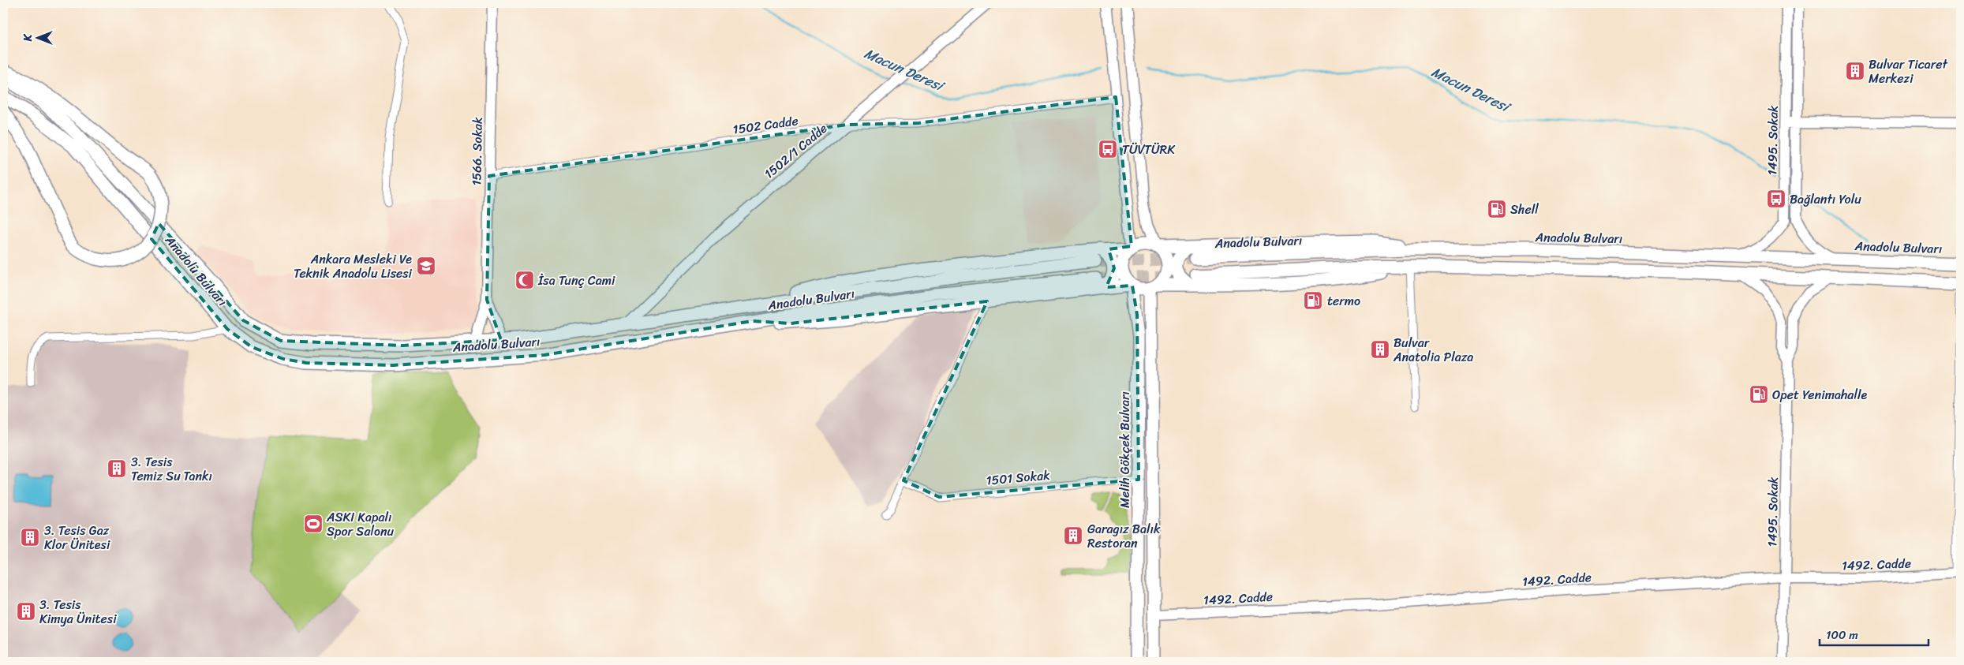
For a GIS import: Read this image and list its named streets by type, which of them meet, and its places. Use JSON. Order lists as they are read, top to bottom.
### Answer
{
  "streets": {
    "main road": ["Anadolu Bulvarı", "Melih Gökçek Bulvarı"],
    "street": [
      "1502 Cadde",
      "1495. Sokak",
      "1502/1 Cadde",
      "1566. Sokak",
      "1501 Sokak",
      "1492. Cadde"
    ]
  },
  "crossings": [
    ["1502 Cadde", "1502/1 Cadde"],
    ["1502 Cadde", "1566. Sokak"],
    ["1495. Sokak", "Anadolu Bulvarı"],
    ["1495. Sokak", "1492. Cadde"],
    ["1502/1 Cadde", "Anadolu Bulvarı"],
    ["Melih Gökçek Bulvarı", "1501 Sokak"]
  ],
  "water": ["Macun Deresi"],
  "places": {
    "building": [
      "Bulvar Ticaret Merkezi",
      "Bulvar Anatolia Plaza",
      "3. Tesis Temiz Su Tankı",
      "Garagız Balık Restoran",
      "3. Tesis Gaz Klor Ünitesi",
      "3. Tesis Kimya Ünitesi"
    ],
    "bus stop": ["TÜVTÜRK", "Bağlantı Yolu"],
    "fuel station": ["Shell", "termo", "Opet Yenimahalle"],
    "school or university": ["Ankara Mesleki Ve Teknik Anadolu Lisesi"],
    "mosque": ["İsa Tunç Cami"],
    "sports": ["ASKI Kapalı Spor Salonu"]
  },
  "scale_bar": "100 m",
  "north": "left"
}
